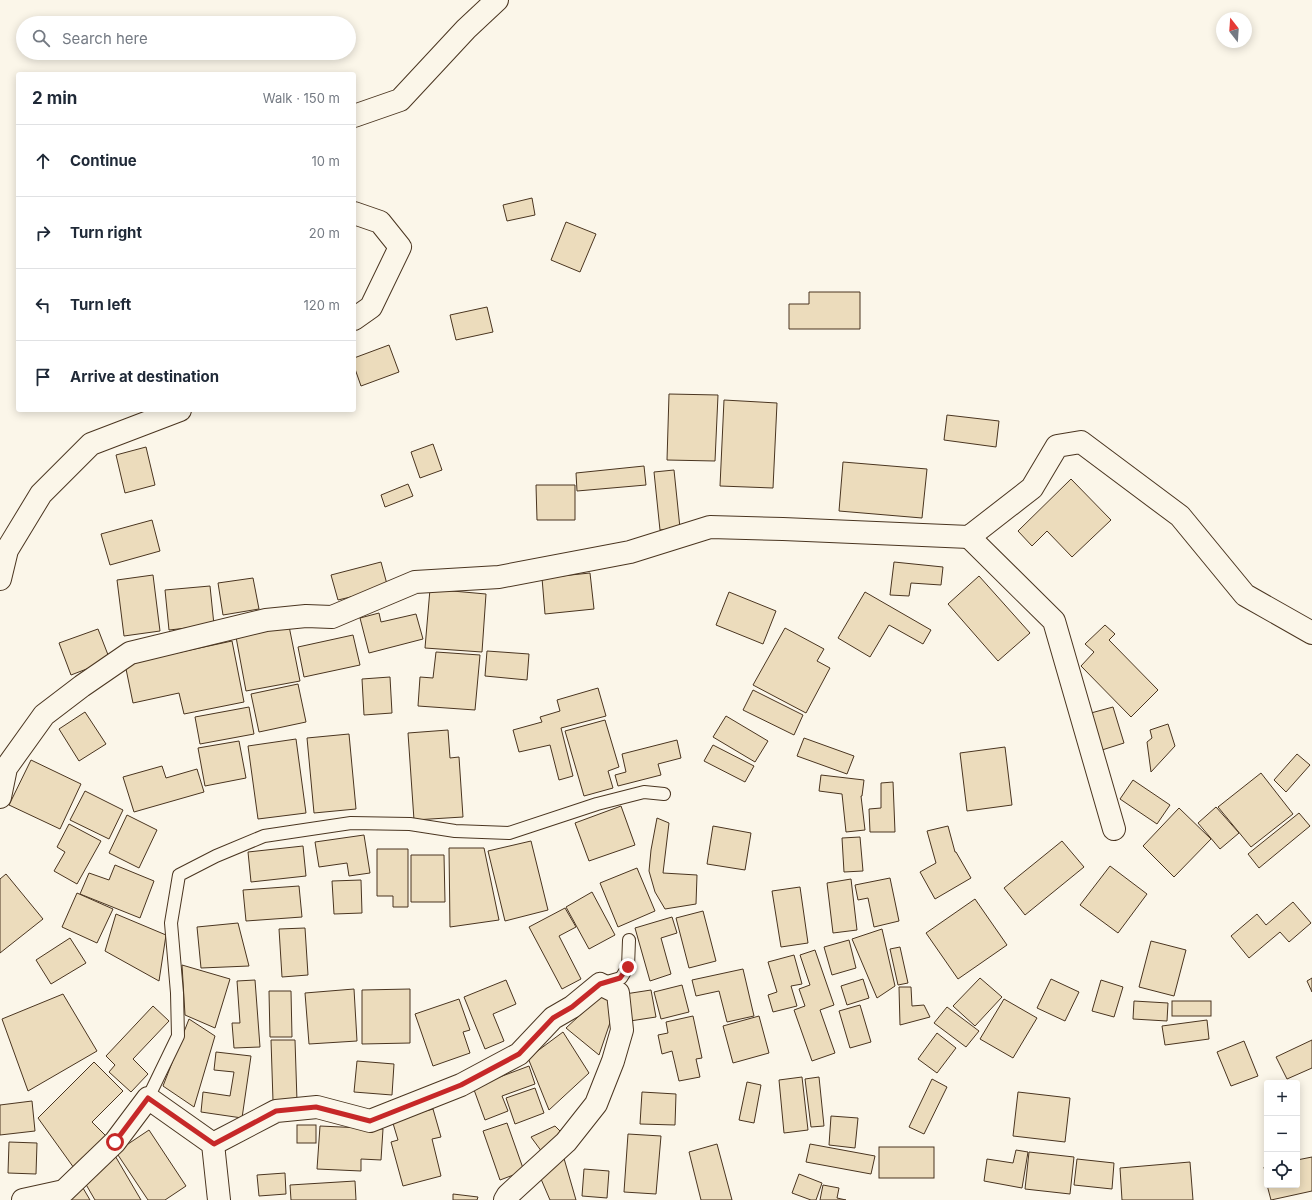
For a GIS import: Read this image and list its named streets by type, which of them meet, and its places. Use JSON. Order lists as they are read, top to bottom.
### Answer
{
  "north": "top",
  "page": {
    "search": "Search here",
    "heading": ["2 min", "Walk · 150 m"],
    "list": [
      ["Continue", "10 m"],
      ["Turn right", "20 m"],
      ["Turn left", "120 m"],
      "Arrive at destination"
    ],
    "map_buttons": ["+", "−"]
  }
}
